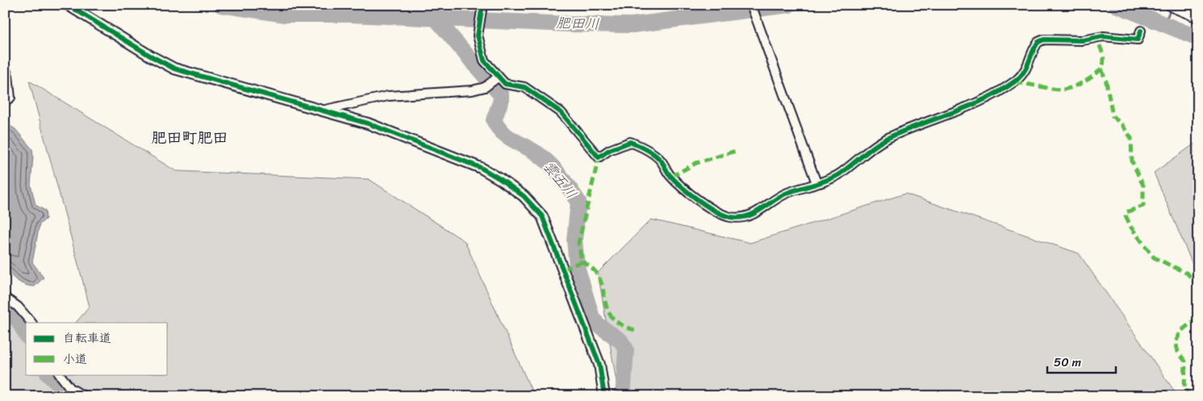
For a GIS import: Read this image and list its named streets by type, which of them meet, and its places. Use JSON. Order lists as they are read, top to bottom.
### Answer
{
  "districts": ["肥田町肥田"],
  "water": ["肥田川", "雲五川"],
  "legend": ["自転車道", "小道"],
  "scale_bar": "50 m"
}
